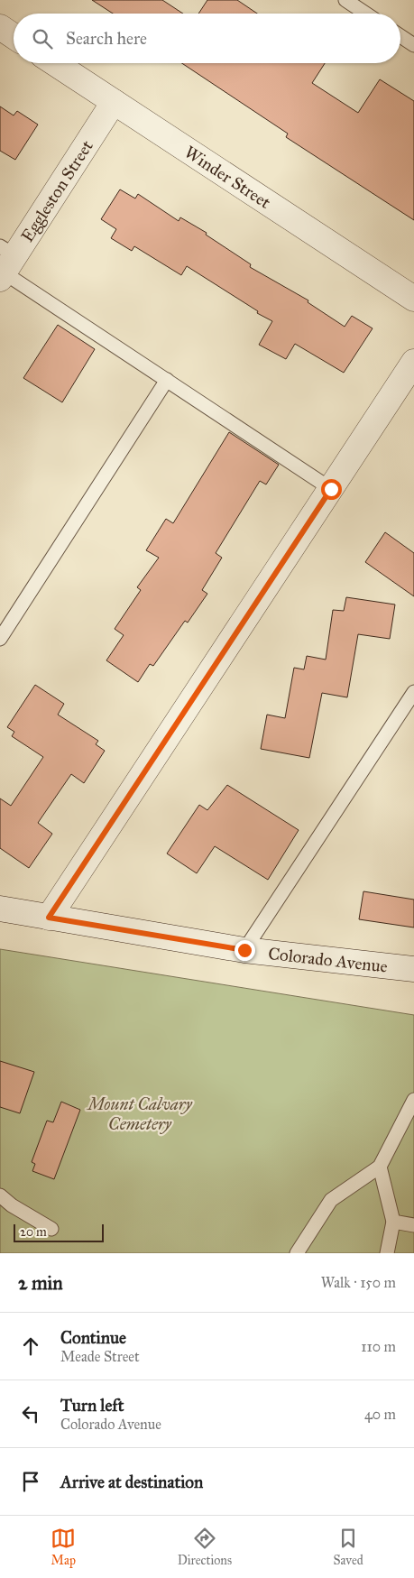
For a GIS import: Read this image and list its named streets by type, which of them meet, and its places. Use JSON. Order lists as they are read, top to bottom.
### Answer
{
  "streets": {
    "street": ["Winder Street", "Eggleston Street", "Colorado Avenue"]
  },
  "crossings": [
    ["Winder Street", "Eggleston Street"]
  ],
  "parks": ["Mount Calvary Cemetery"],
  "scale_bar": "20 m",
  "page": {
    "search": "Search here",
    "scale": "20 m",
    "heading": ["2 min", "Walk · 150 m"],
    "list": [
      ["Continue", "Meade Street", "110 m"],
      ["Turn left", "Colorado Avenue", "40 m"],
      "Arrive at destination"
    ],
    "nav": ["Map", "Directions", "Saved"]
  }
}
